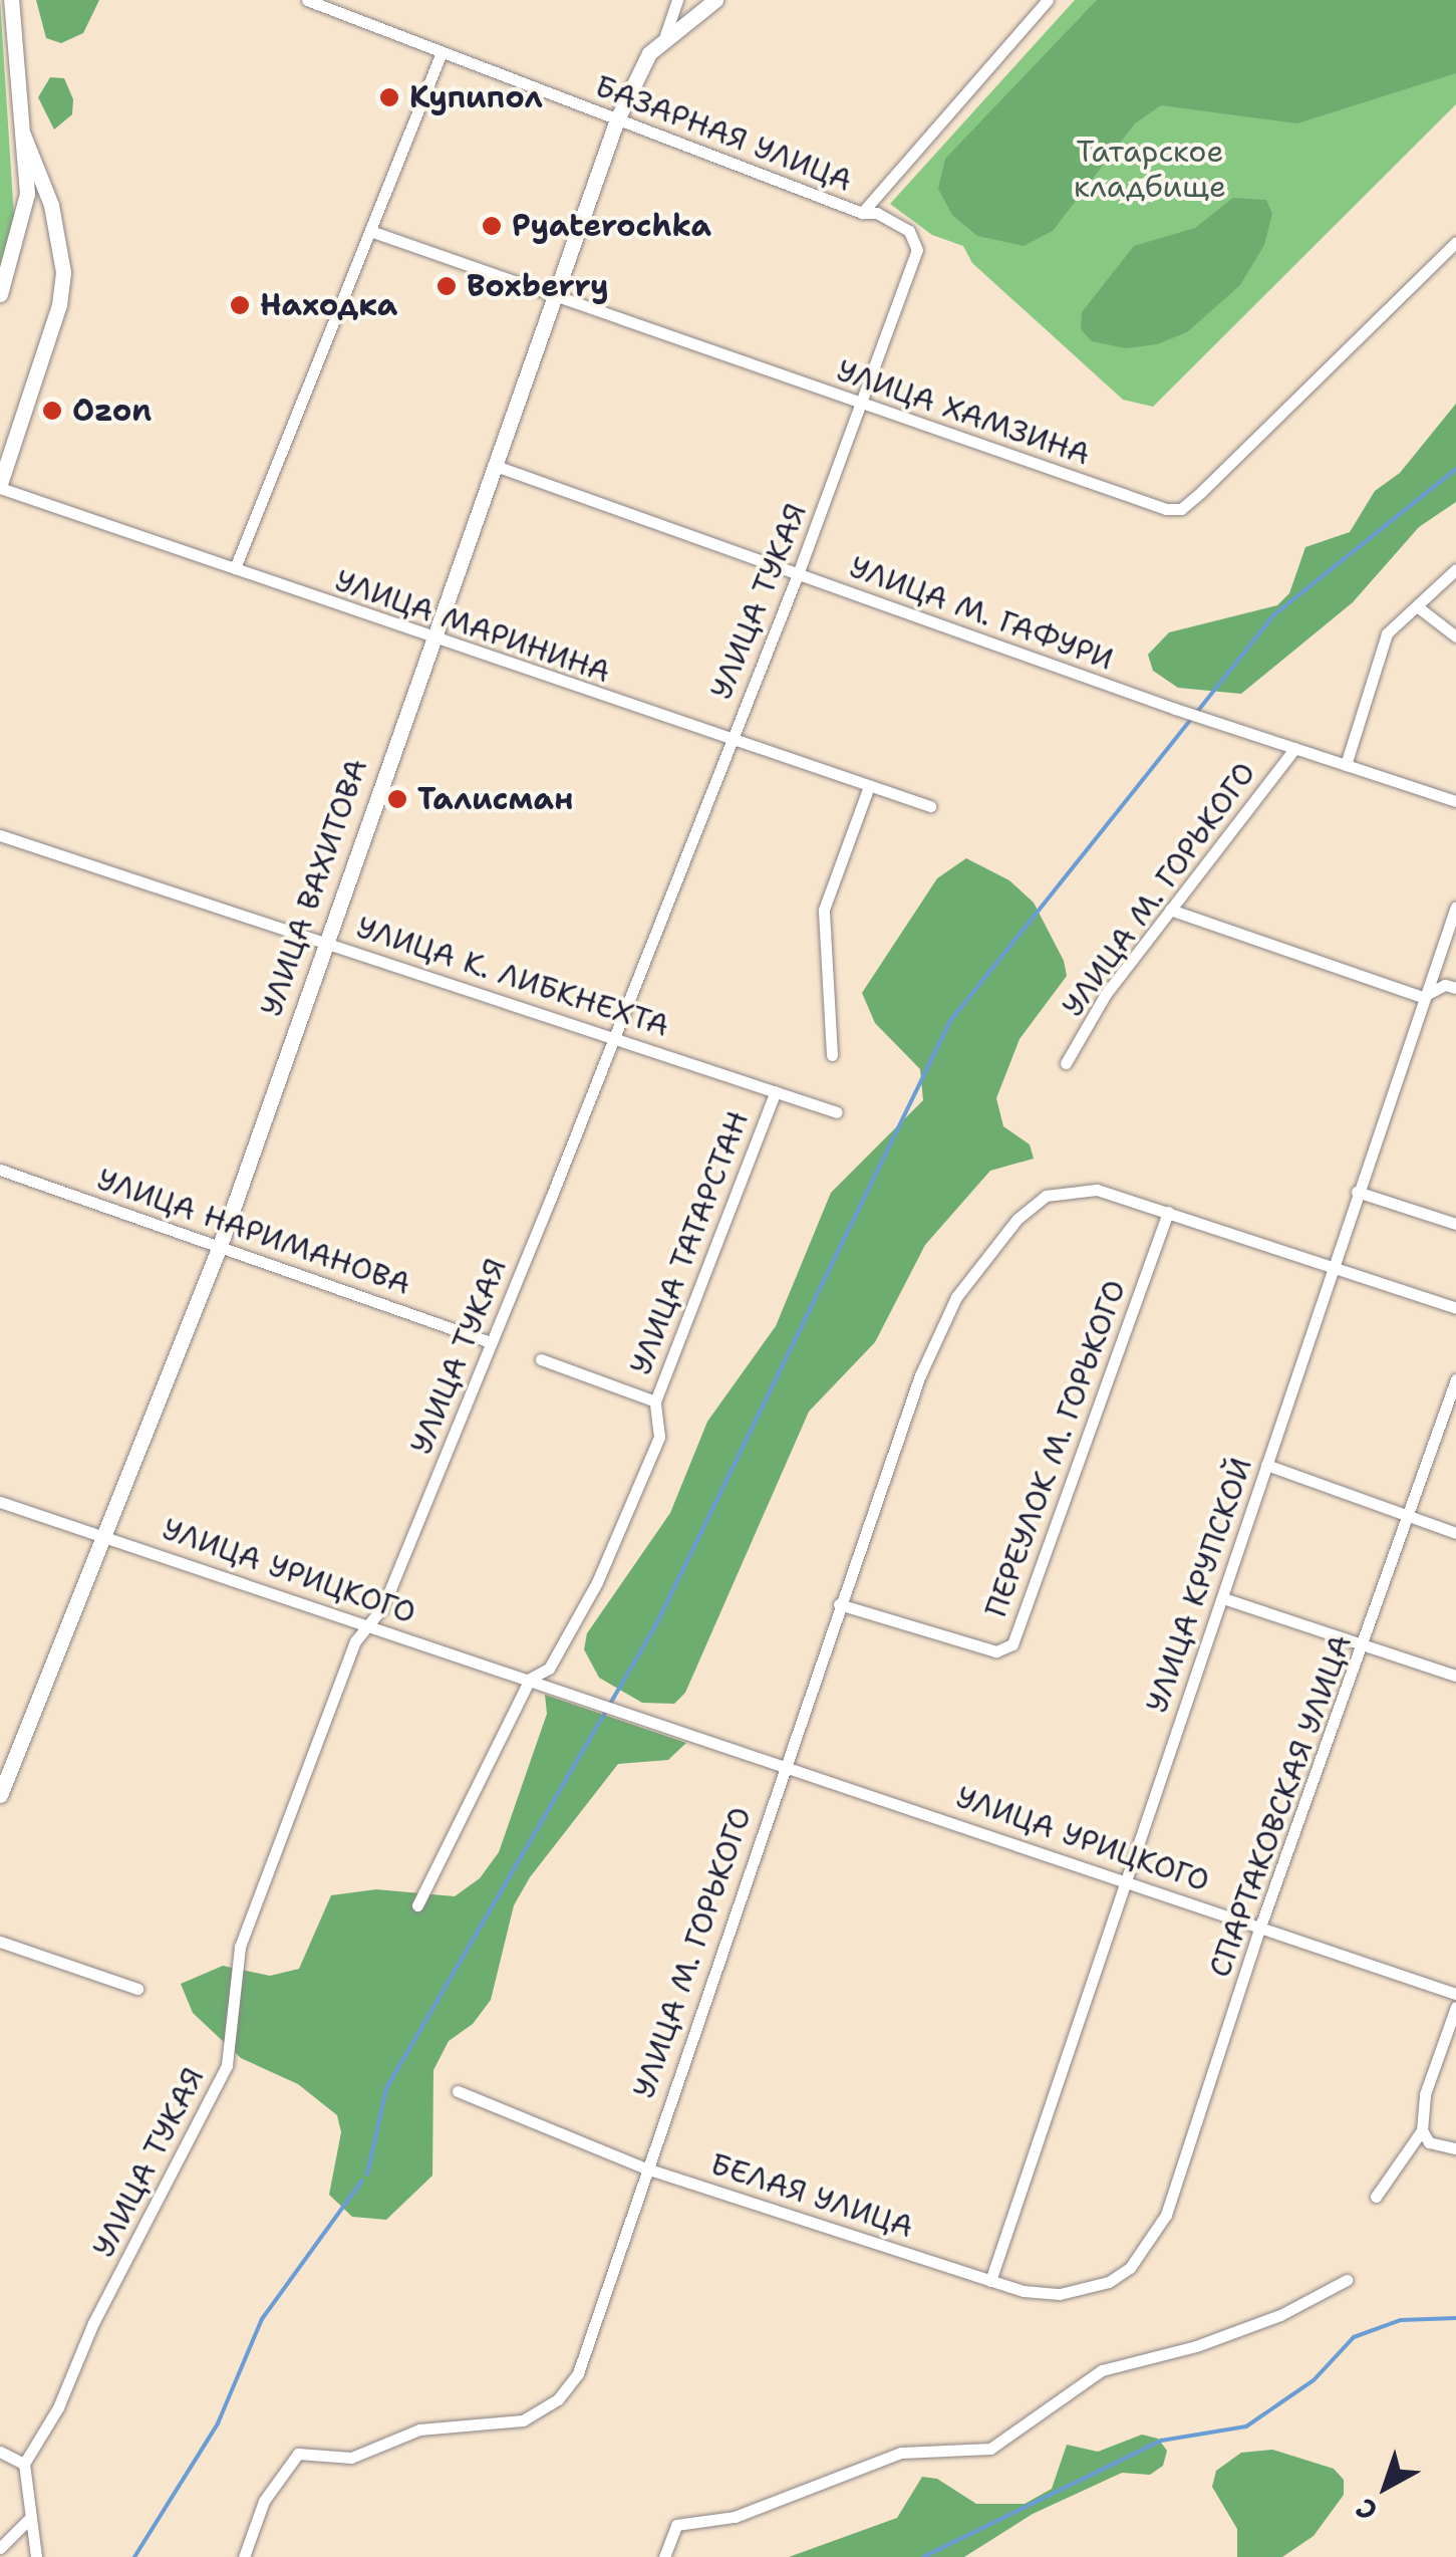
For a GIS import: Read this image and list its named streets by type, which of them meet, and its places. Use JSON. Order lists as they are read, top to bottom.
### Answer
{
  "streets": {
    "street": [
      "БАЗАРНАЯ УЛИЦА",
      "УЛИЦА ХАМЗИНА",
      "УЛИЦА ТУКАЯ",
      "УЛИЦА М. ГАФУРИ",
      "УЛИЦА МАРИНИНА",
      "УЛИЦА ВАХИТОВА",
      "УЛИЦА М. ГОРЬКОГО",
      "УЛИЦА К. ЛИБКНЕХТА",
      "УЛИЦА НАРИМАНОВА",
      "УЛИЦА ТАТАРСТАН",
      "ПЕРЕУЛОК М. ГОРЬКОГО",
      "УЛИЦА УРИЦКОГО",
      "УЛИЦА КРУПСКОЙ",
      "СПАРТАКОВСКАЯ УЛИЦА",
      "БЕЛАЯ УЛИЦА"
    ]
  },
  "crossings": [
    ["БАЗАРНАЯ УЛИЦА", "УЛИЦА ТУКАЯ"],
    ["БАЗАРНАЯ УЛИЦА", "УЛИЦА ВАХИТОВА"],
    ["УЛИЦА ХАМЗИНА", "УЛИЦА ТУКАЯ"],
    ["УЛИЦА ХАМЗИНА", "УЛИЦА ВАХИТОВА"],
    ["УЛИЦА ТУКАЯ", "УЛИЦА М. ГАФУРИ"],
    ["УЛИЦА ТУКАЯ", "УЛИЦА МАРИНИНА"],
    ["УЛИЦА ТУКАЯ", "УЛИЦА К. ЛИБКНЕХТА"],
    ["УЛИЦА ТУКАЯ", "УЛИЦА НАРИМАНОВА"],
    ["УЛИЦА ТУКАЯ", "УЛИЦА УРИЦКОГО"],
    ["УЛИЦА М. ГАФУРИ", "УЛИЦА ВАХИТОВА"],
    ["УЛИЦА М. ГАФУРИ", "УЛИЦА М. ГОРЬКОГО"],
    ["УЛИЦА МАРИНИНА", "УЛИЦА ВАХИТОВА"],
    ["УЛИЦА ВАХИТОВА", "УЛИЦА К. ЛИБКНЕХТА"],
    ["УЛИЦА ВАХИТОВА", "УЛИЦА НАРИМАНОВА"],
    ["УЛИЦА ВАХИТОВА", "УЛИЦА УРИЦКОГО"],
    ["УЛИЦА М. ГОРЬКОГО", "ПЕРЕУЛОК М. ГОРЬКОГО"],
    ["УЛИЦА М. ГОРЬКОГО", "УЛИЦА УРИЦКОГО"],
    ["УЛИЦА М. ГОРЬКОГО", "БЕЛАЯ УЛИЦА"],
    ["УЛИЦА К. ЛИБКНЕХТА", "УЛИЦА ТАТАРСТАН"],
    ["УЛИЦА ТАТАРСТАН", "УЛИЦА УРИЦКОГО"],
    ["УЛИЦА УРИЦКОГО", "УЛИЦА КРУПСКОЙ"],
    ["УЛИЦА УРИЦКОГО", "СПАРТАКОВСКАЯ УЛИЦА"],
    ["УЛИЦА КРУПСКОЙ", "БЕЛАЯ УЛИЦА"],
    ["СПАРТАКОВСКАЯ УЛИЦА", "БЕЛАЯ УЛИЦА"]
  ],
  "parks": ["Татарское кладбище"],
  "places": [
    "Купипол",
    "Pyaterochka",
    "Boxberry",
    "Находка",
    "Ozon",
    "Талисман"
  ],
  "north": "bottom left"
}
